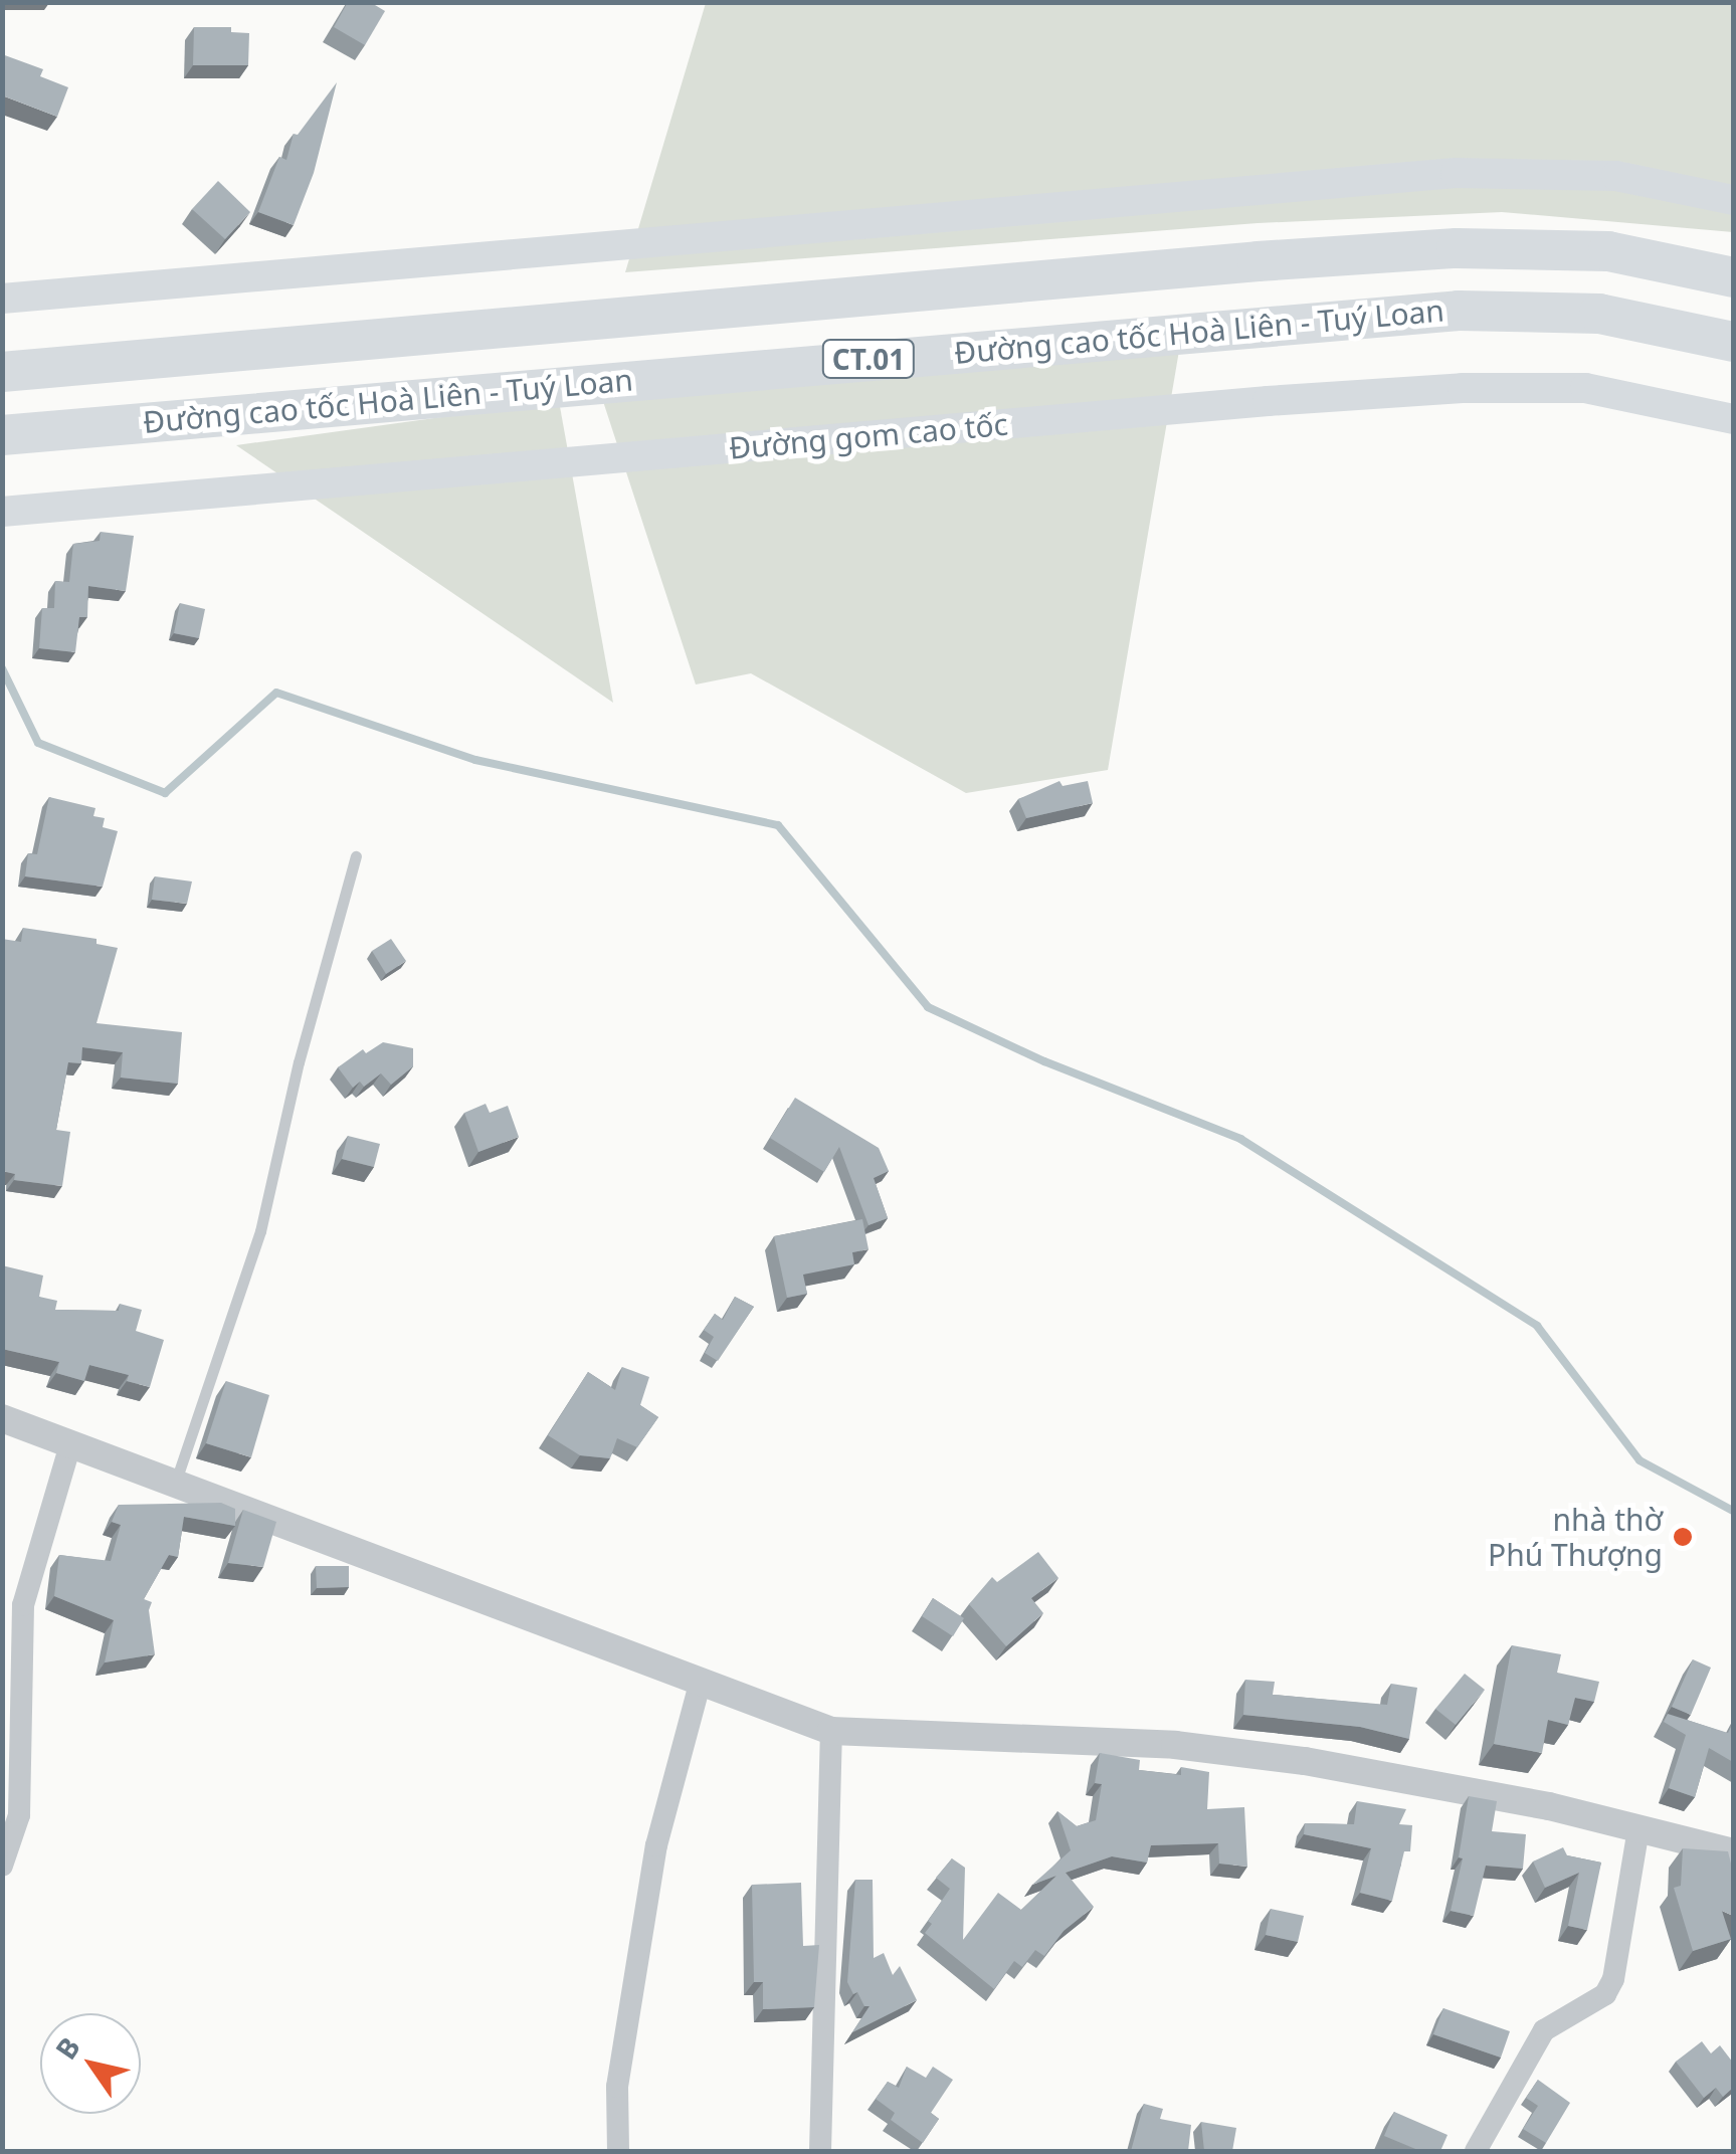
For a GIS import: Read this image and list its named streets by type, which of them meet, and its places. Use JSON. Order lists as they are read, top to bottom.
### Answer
{
  "streets": {
    "highway": ["Đường cao tốc Hoà Liên - Tuý Loan", "CT.01"],
    "main road": ["Đường gom cao tốc"]
  },
  "places": ["nhà thờ Phú Thượng"],
  "north": "top left"
}
